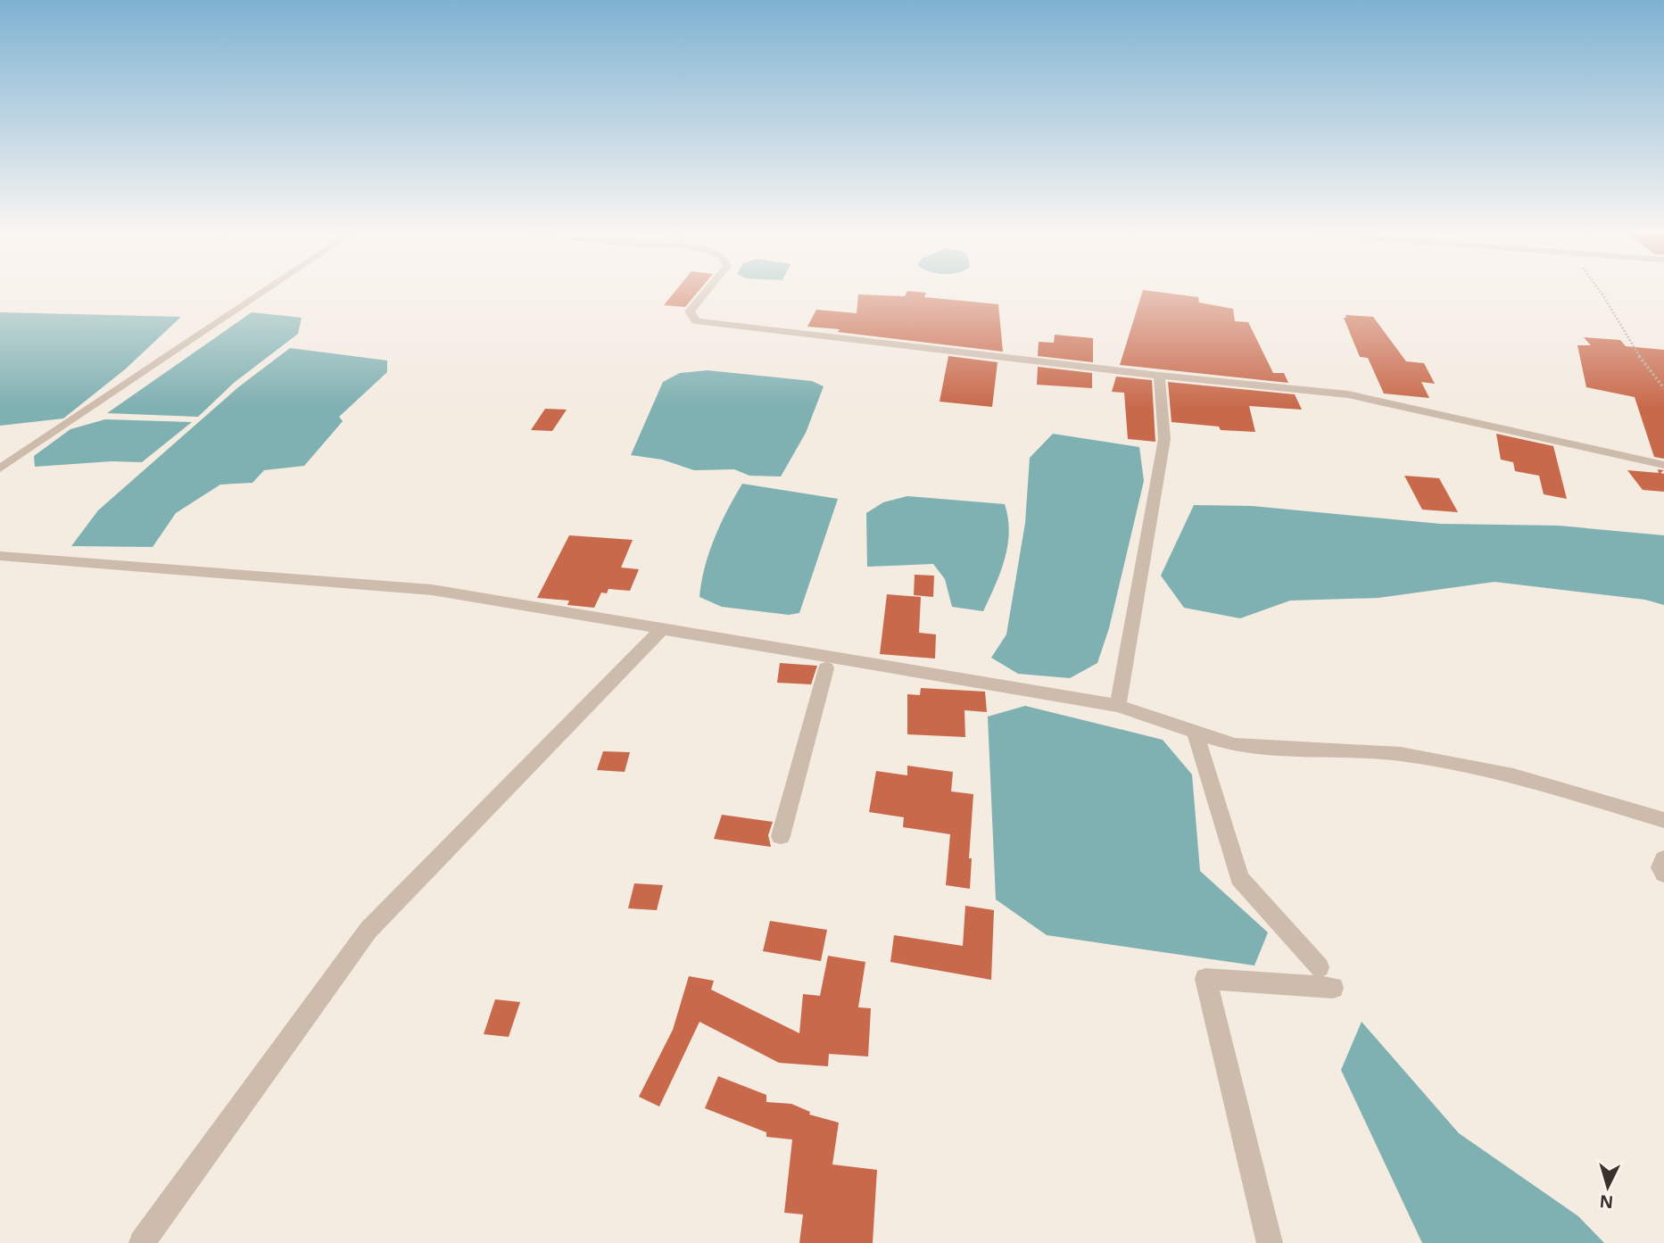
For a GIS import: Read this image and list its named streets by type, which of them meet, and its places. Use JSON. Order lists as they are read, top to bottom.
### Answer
{
  "north": "bottom"
}
